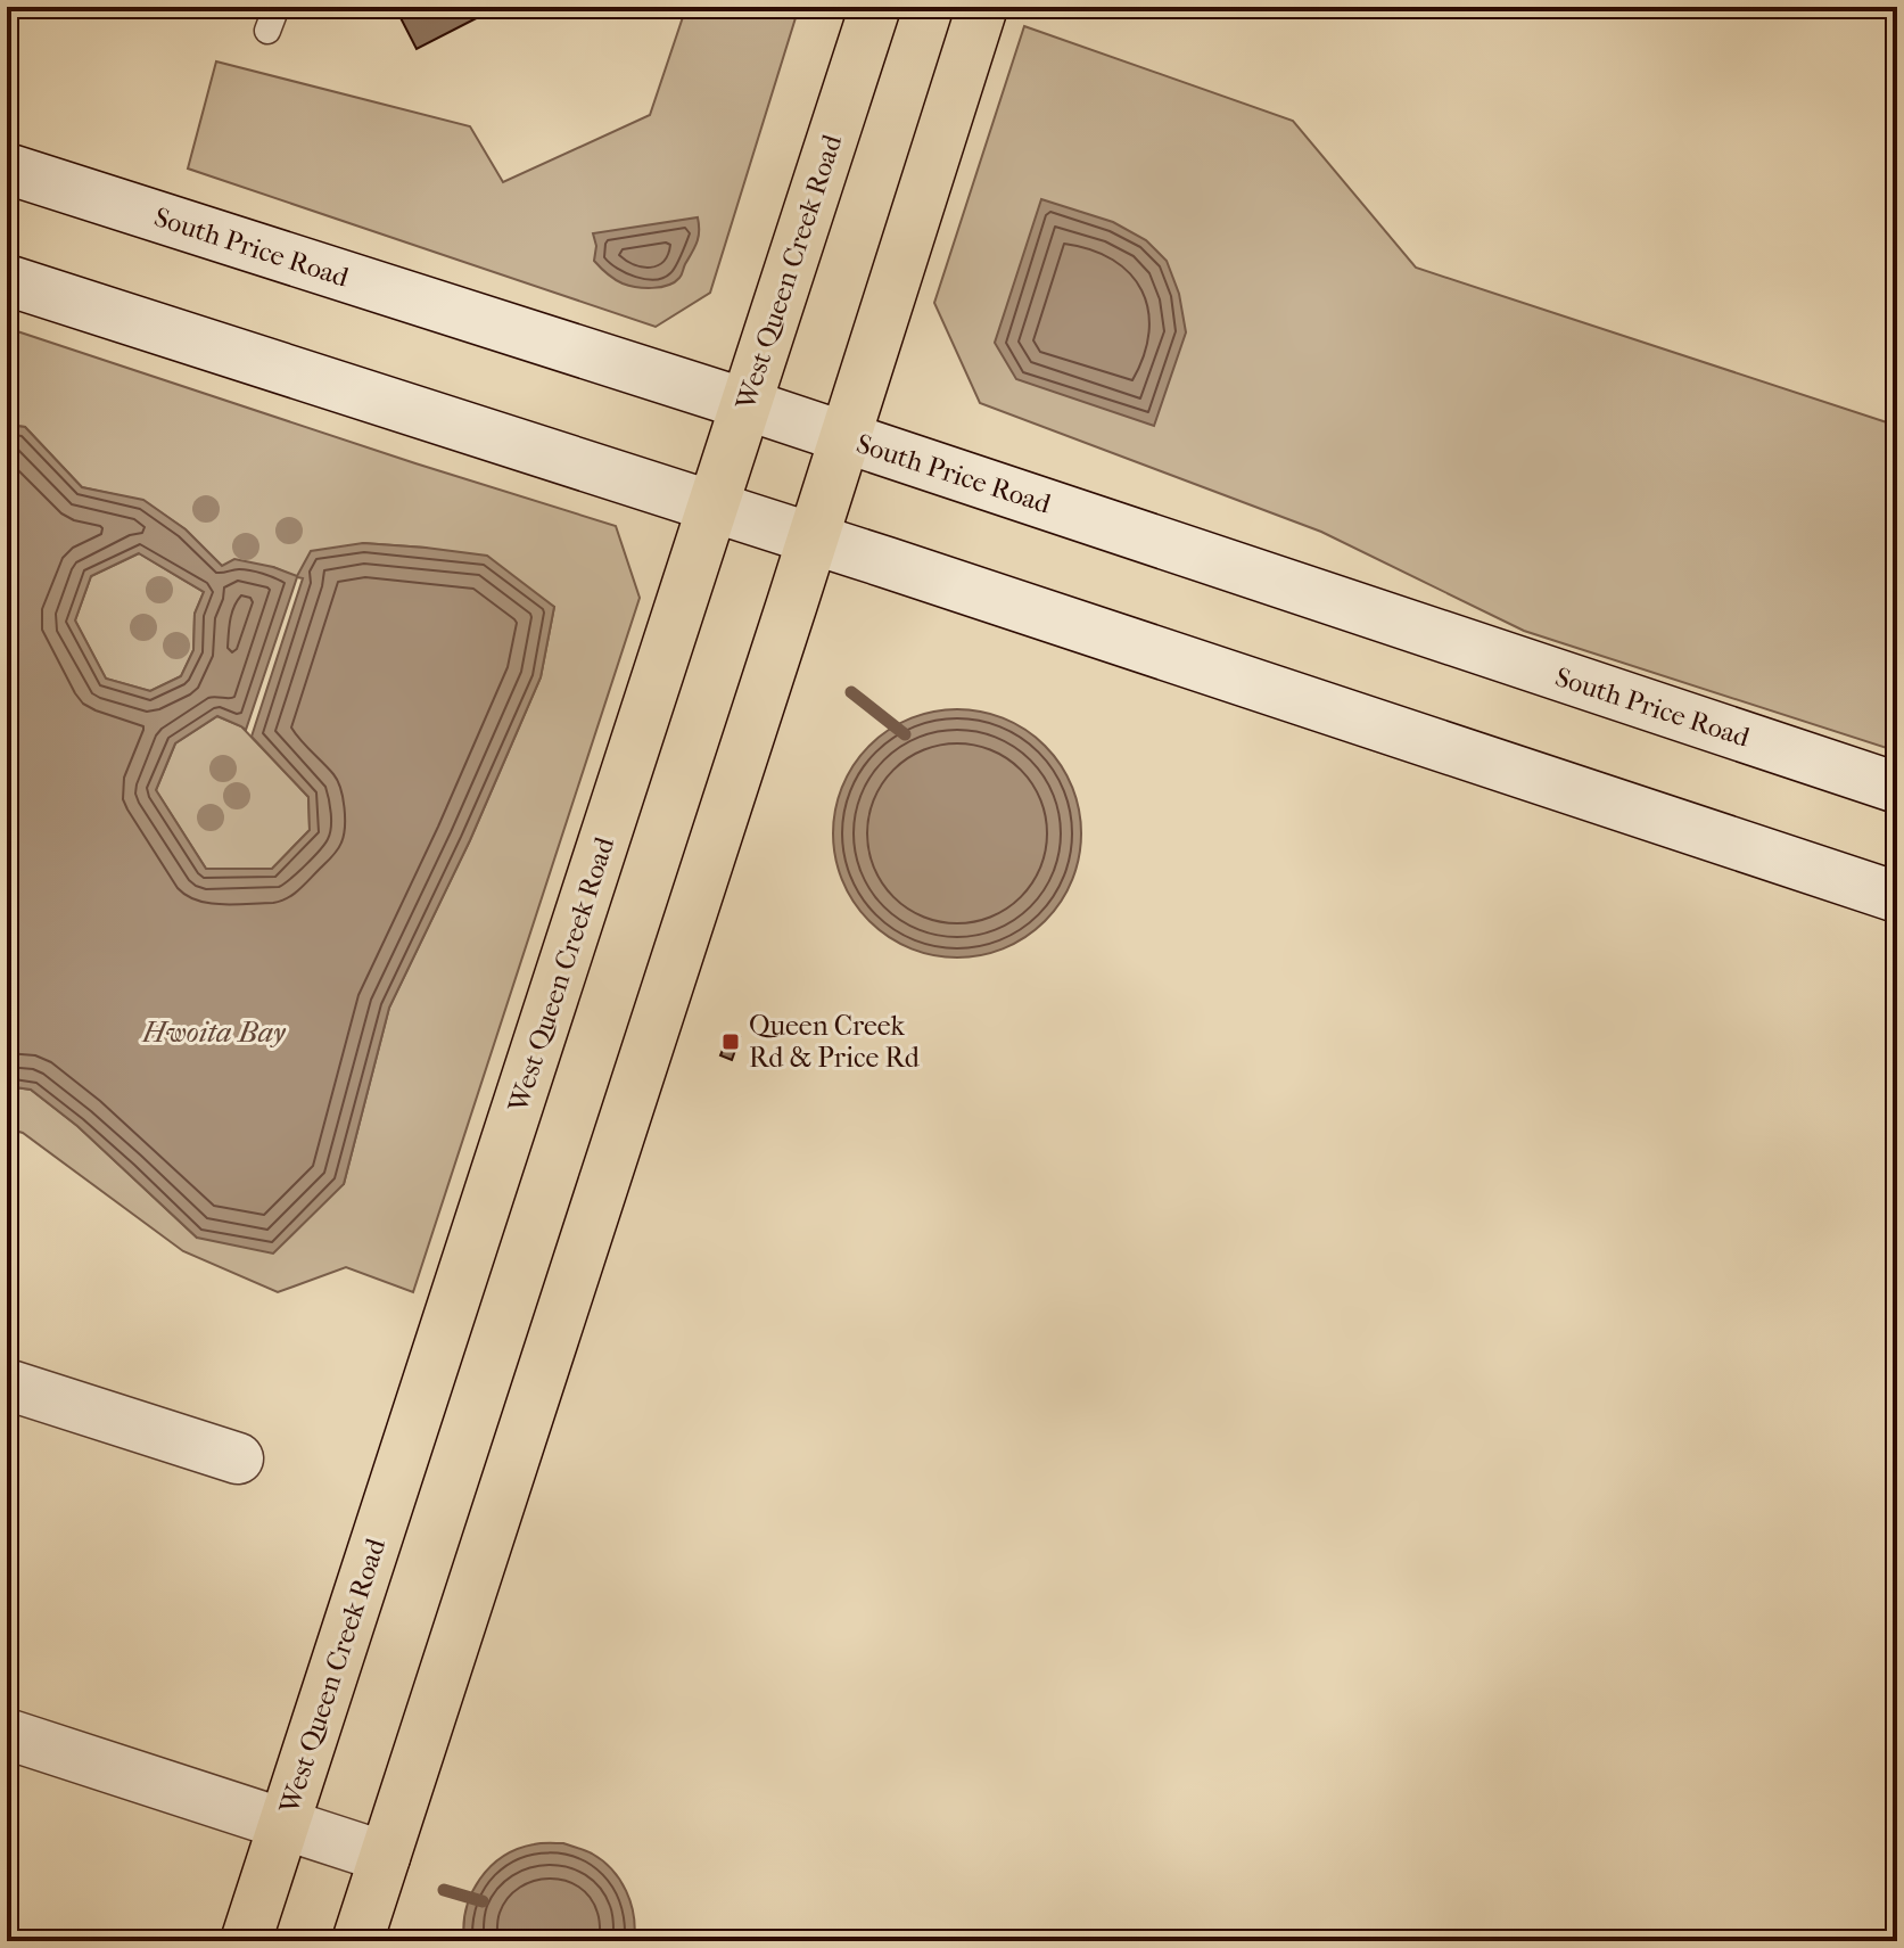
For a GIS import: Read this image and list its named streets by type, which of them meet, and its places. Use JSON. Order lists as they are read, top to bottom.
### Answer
{
  "streets": {
    "main road": ["South Price Road", "West Queen Creek Road"]
  },
  "crossings": [
    ["South Price Road", "West Queen Creek Road"]
  ],
  "water": ["Hwoita Bay"],
  "places": {
    "transit": ["Queen Creek Rd & Price Rd"]
  }
}
